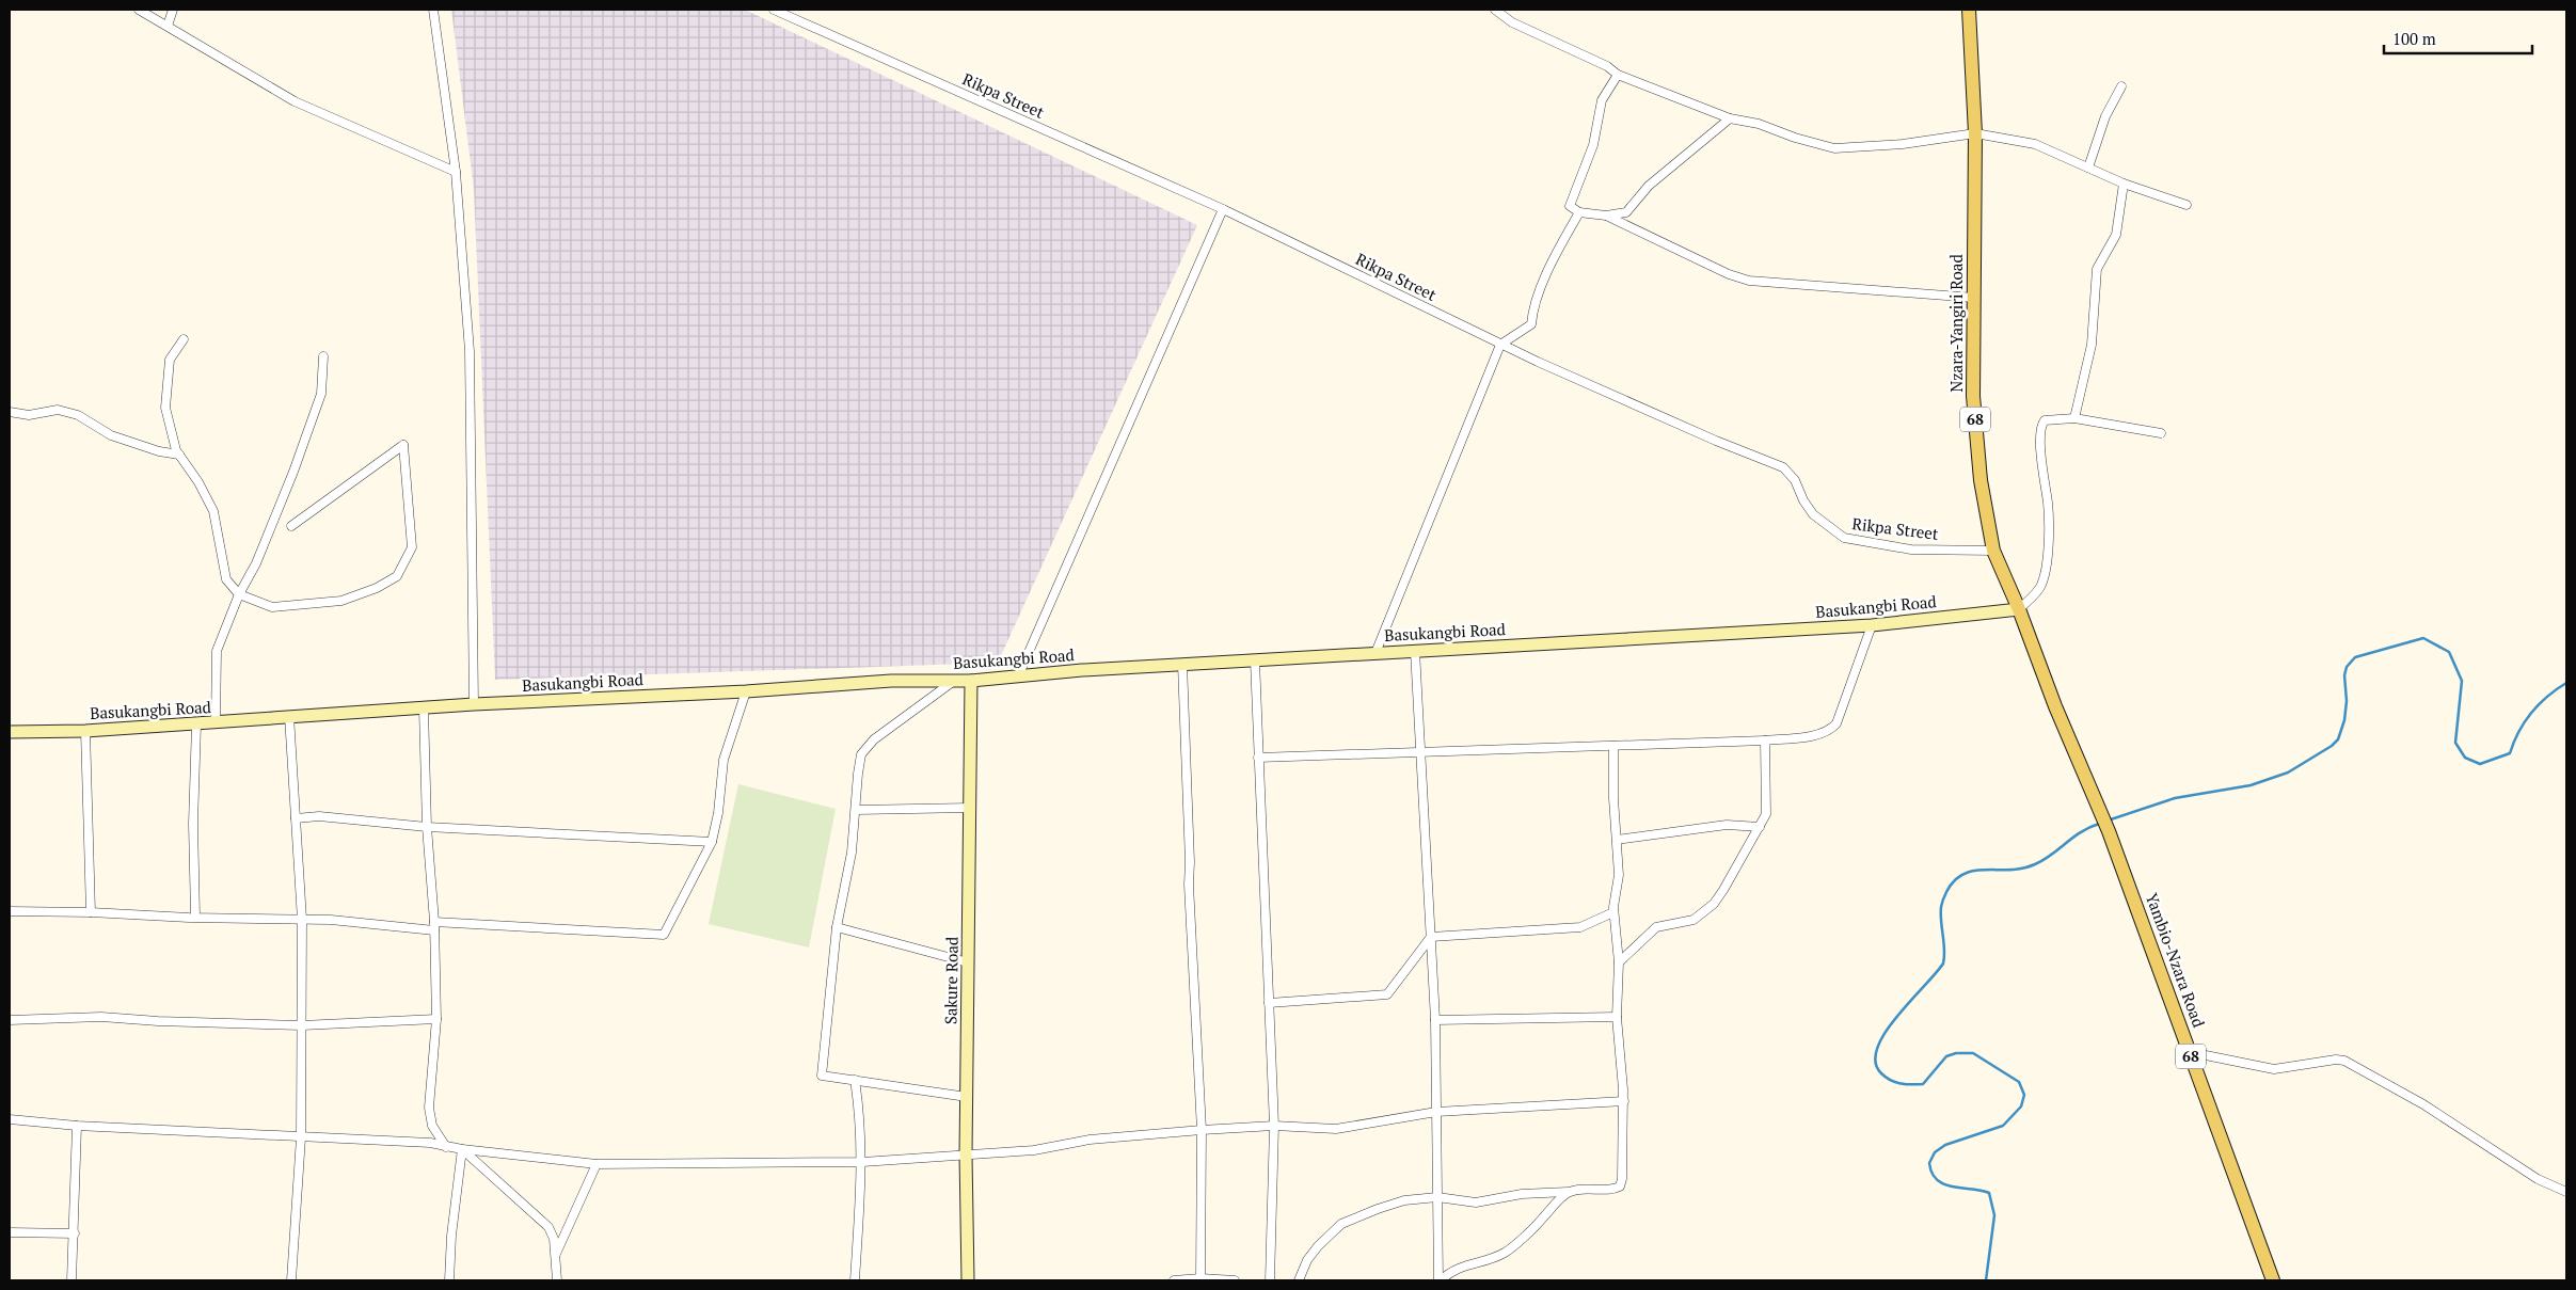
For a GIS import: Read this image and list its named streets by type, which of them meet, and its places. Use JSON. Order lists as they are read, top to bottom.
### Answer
{
  "streets": {
    "main road": ["Nzara-Yangiri Road", "68", "Yambio-Nzara Road"],
    "street": ["Rikpa Street", "Basukangbi Road", "Sakure Road"]
  },
  "crossings": [
    ["Rikpa Street", "Nzara-Yangiri Road"],
    ["Nzara-Yangiri Road", "Basukangbi Road"],
    ["Nzara-Yangiri Road", "Yambio-Nzara Road"],
    ["Basukangbi Road", "Sakure Road"]
  ],
  "scale_bar": "100 m"
}
